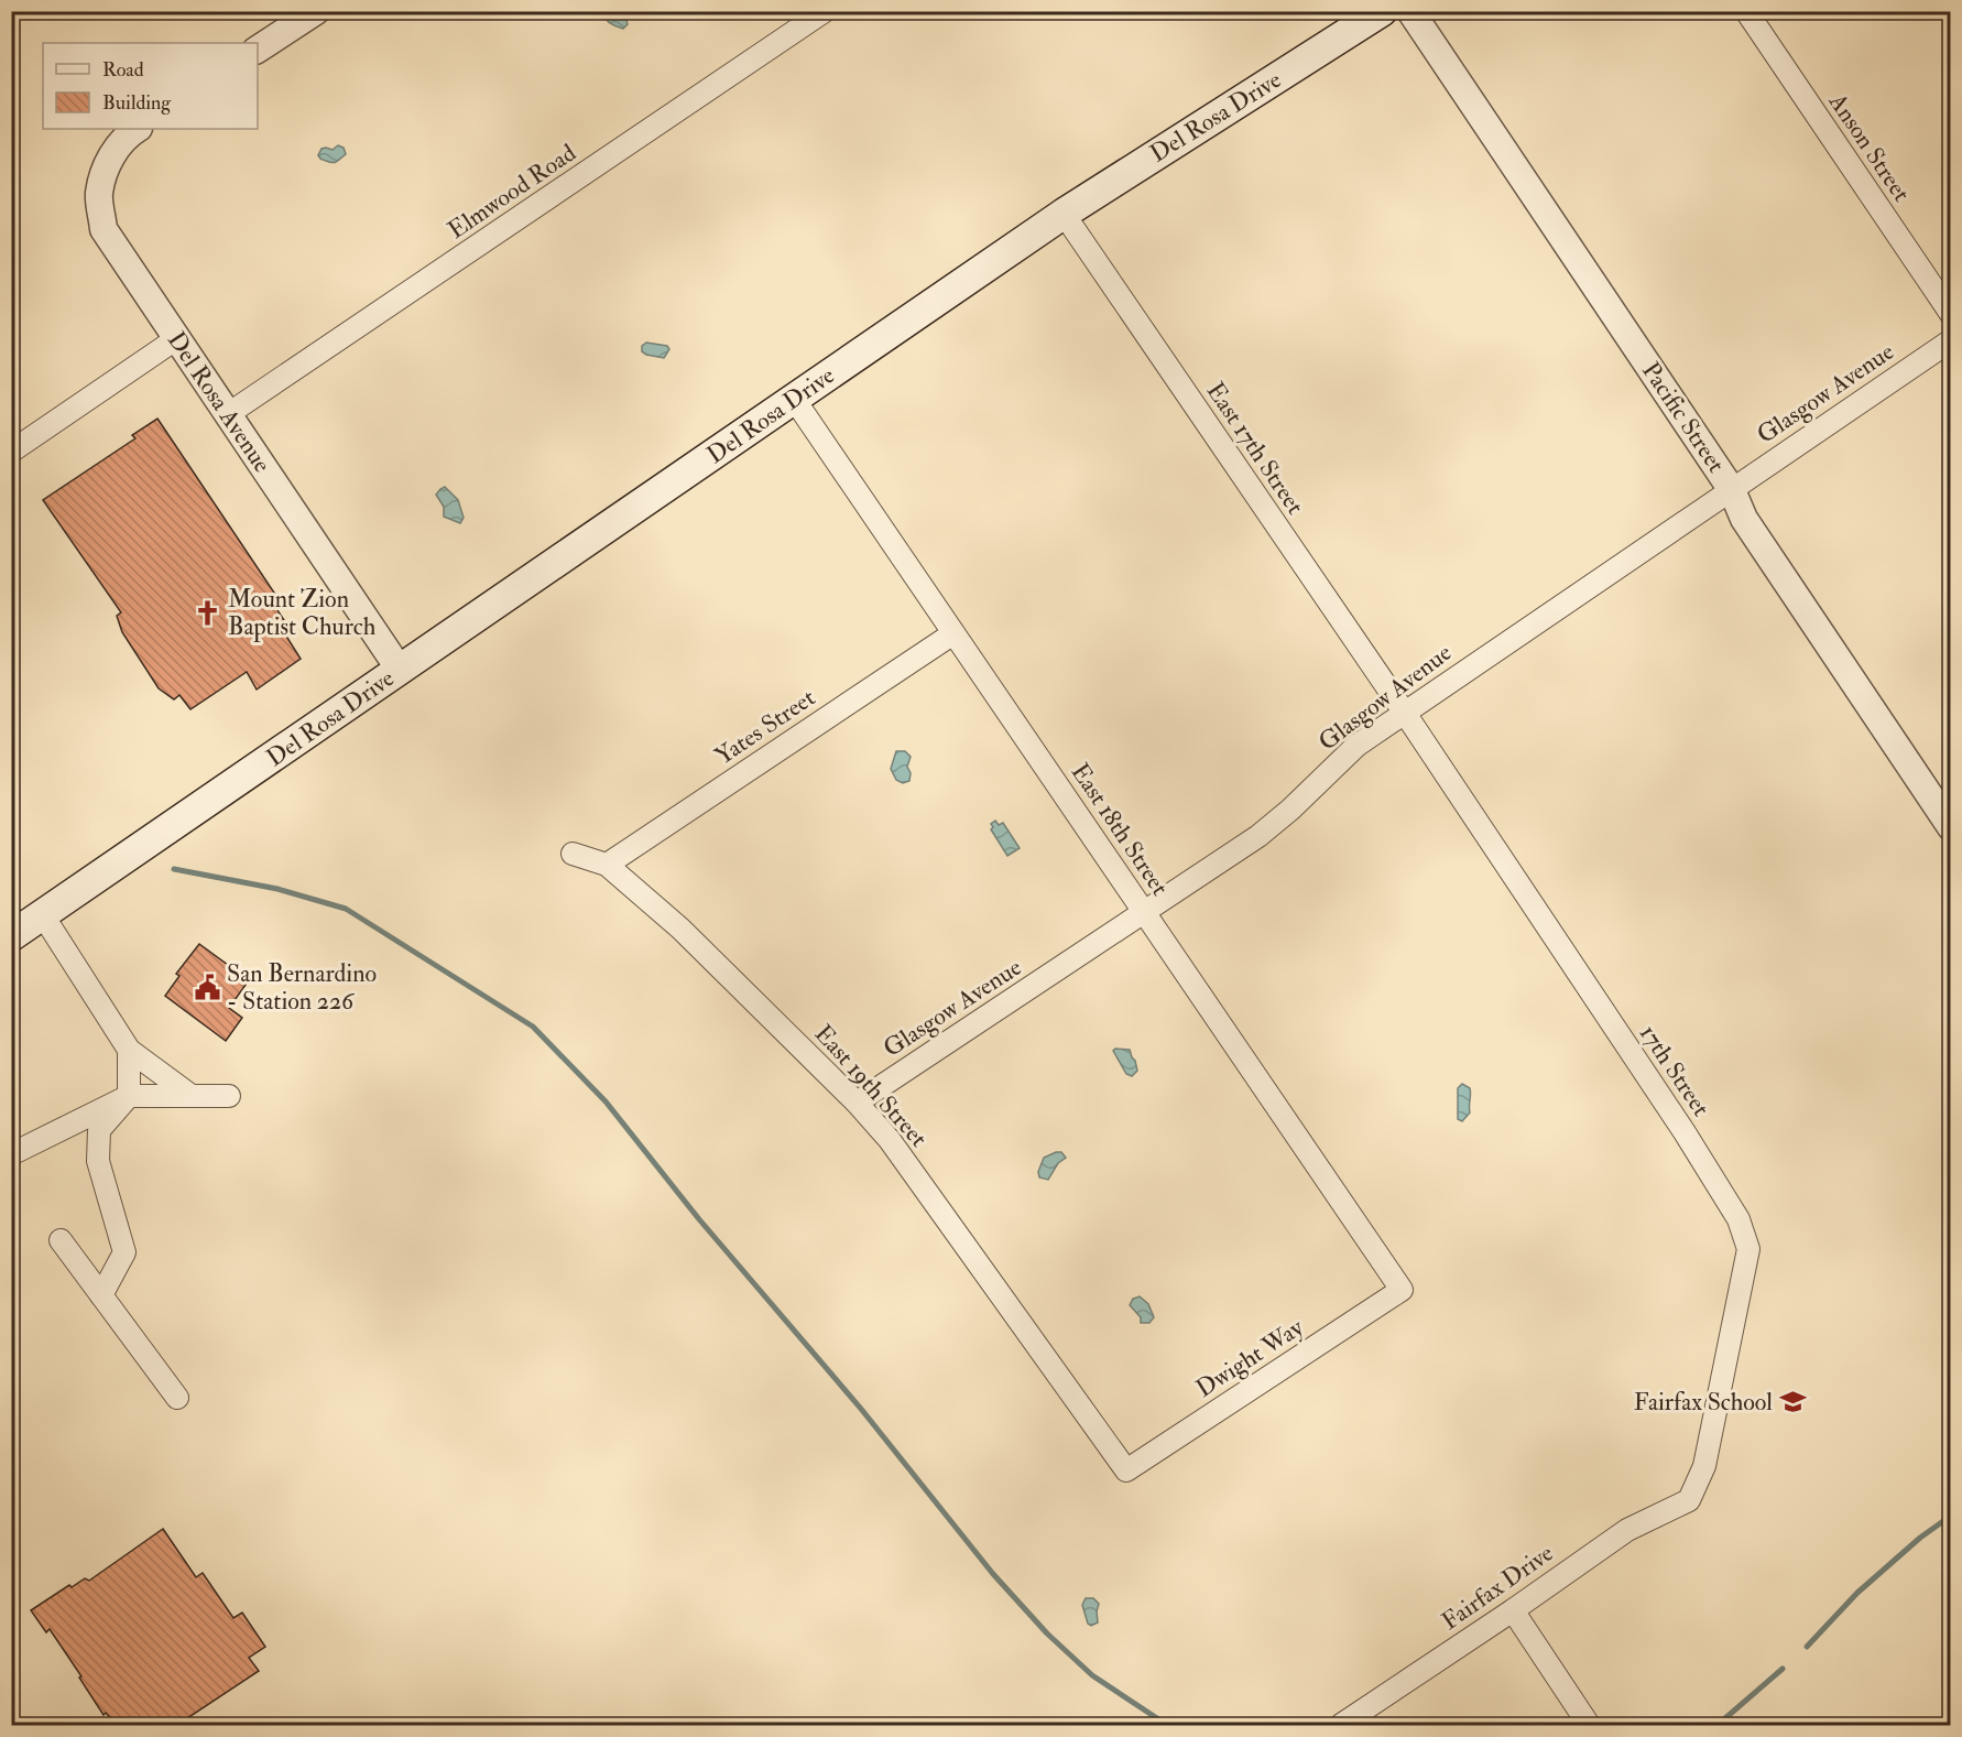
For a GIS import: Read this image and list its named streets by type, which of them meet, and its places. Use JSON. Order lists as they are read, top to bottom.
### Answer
{
  "streets": {
    "main road": ["Del Rosa Drive"],
    "street": [
      "Anson Street",
      "Elmwood Road",
      "Glasgow Avenue",
      "Del Rosa Avenue",
      "Pacific Street",
      "East 17th Street",
      "Yates Street",
      "East 18th Street",
      "17th Street",
      "East 19th Street",
      "Dwight Way",
      "Fairfax Drive"
    ]
  },
  "crossings": [
    ["Del Rosa Drive", "Del Rosa Avenue"],
    ["Del Rosa Drive", "East 17th Street"],
    ["Del Rosa Drive", "East 18th Street"],
    ["Elmwood Road", "Del Rosa Avenue"],
    ["Glasgow Avenue", "Pacific Street"],
    ["Glasgow Avenue", "East 17th Street"],
    ["Glasgow Avenue", "East 18th Street"],
    ["Glasgow Avenue", "17th Street"],
    ["Glasgow Avenue", "East 19th Street"],
    ["East 17th Street", "17th Street"],
    ["Yates Street", "East 18th Street"],
    ["Yates Street", "East 19th Street"],
    ["East 18th Street", "Dwight Way"],
    ["17th Street", "Fairfax Drive"],
    ["East 19th Street", "Dwight Way"]
  ],
  "places": {
    "church": ["Mount Zion Baptist Church"],
    "public building": ["San Bernardino - Station 226"],
    "school or university": ["Fairfax School"]
  },
  "legend": ["Road", "Building"]
}
